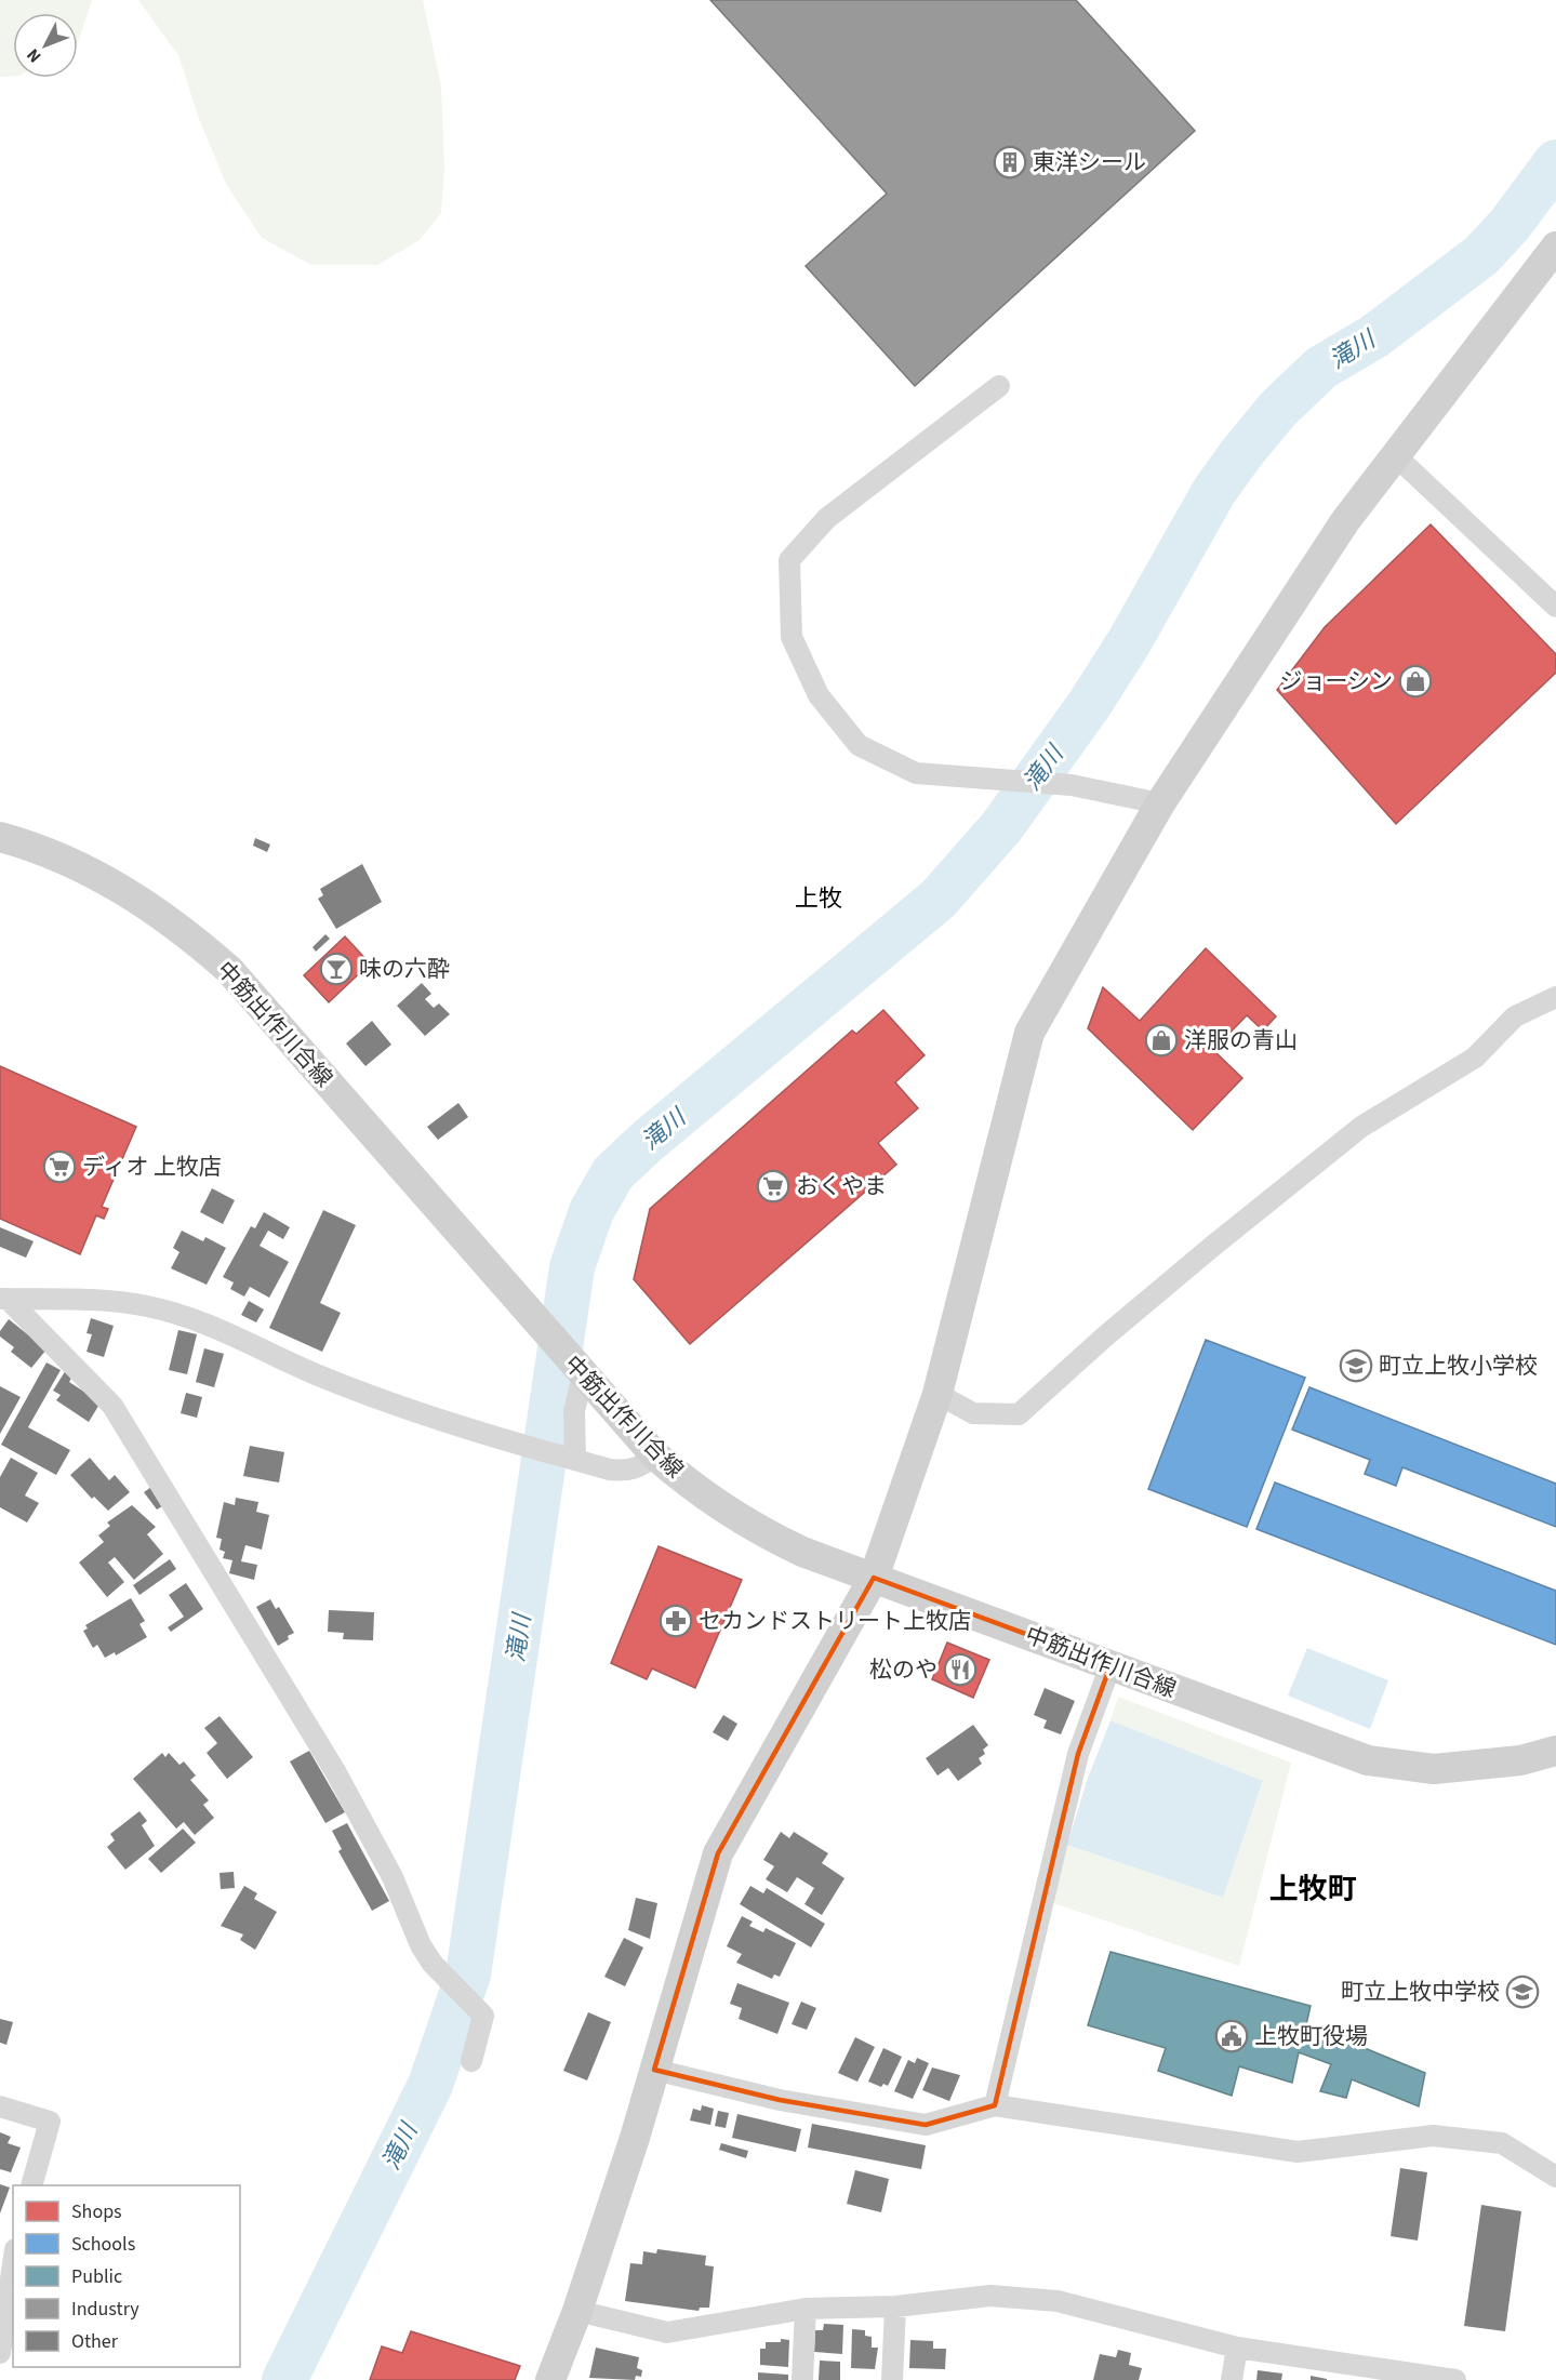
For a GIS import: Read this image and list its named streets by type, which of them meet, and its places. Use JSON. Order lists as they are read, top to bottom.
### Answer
{
  "streets": {
    "street": ["中筋出作川合線"]
  },
  "districts": ["上牧", "上牧町"],
  "water": ["滝川"],
  "places": {
    "building": ["東洋シール"],
    "shop": ["ジョーシン", "洋服の青山"],
    "bar": ["味の六酔"],
    "supermarket": ["ディオ 上牧店", "おくやま"],
    "school or university": ["町立上牧小学校", "町立上牧中学校"],
    "pharmacy": ["セカンドストリート上牧店"],
    "restaurant": ["松のや"],
    "public building": ["上牧町役場"]
  },
  "legend": [
    "Shops",
    "Schools",
    "Public",
    "Industry",
    "Other"
  ],
  "north": "bottom left"
}
